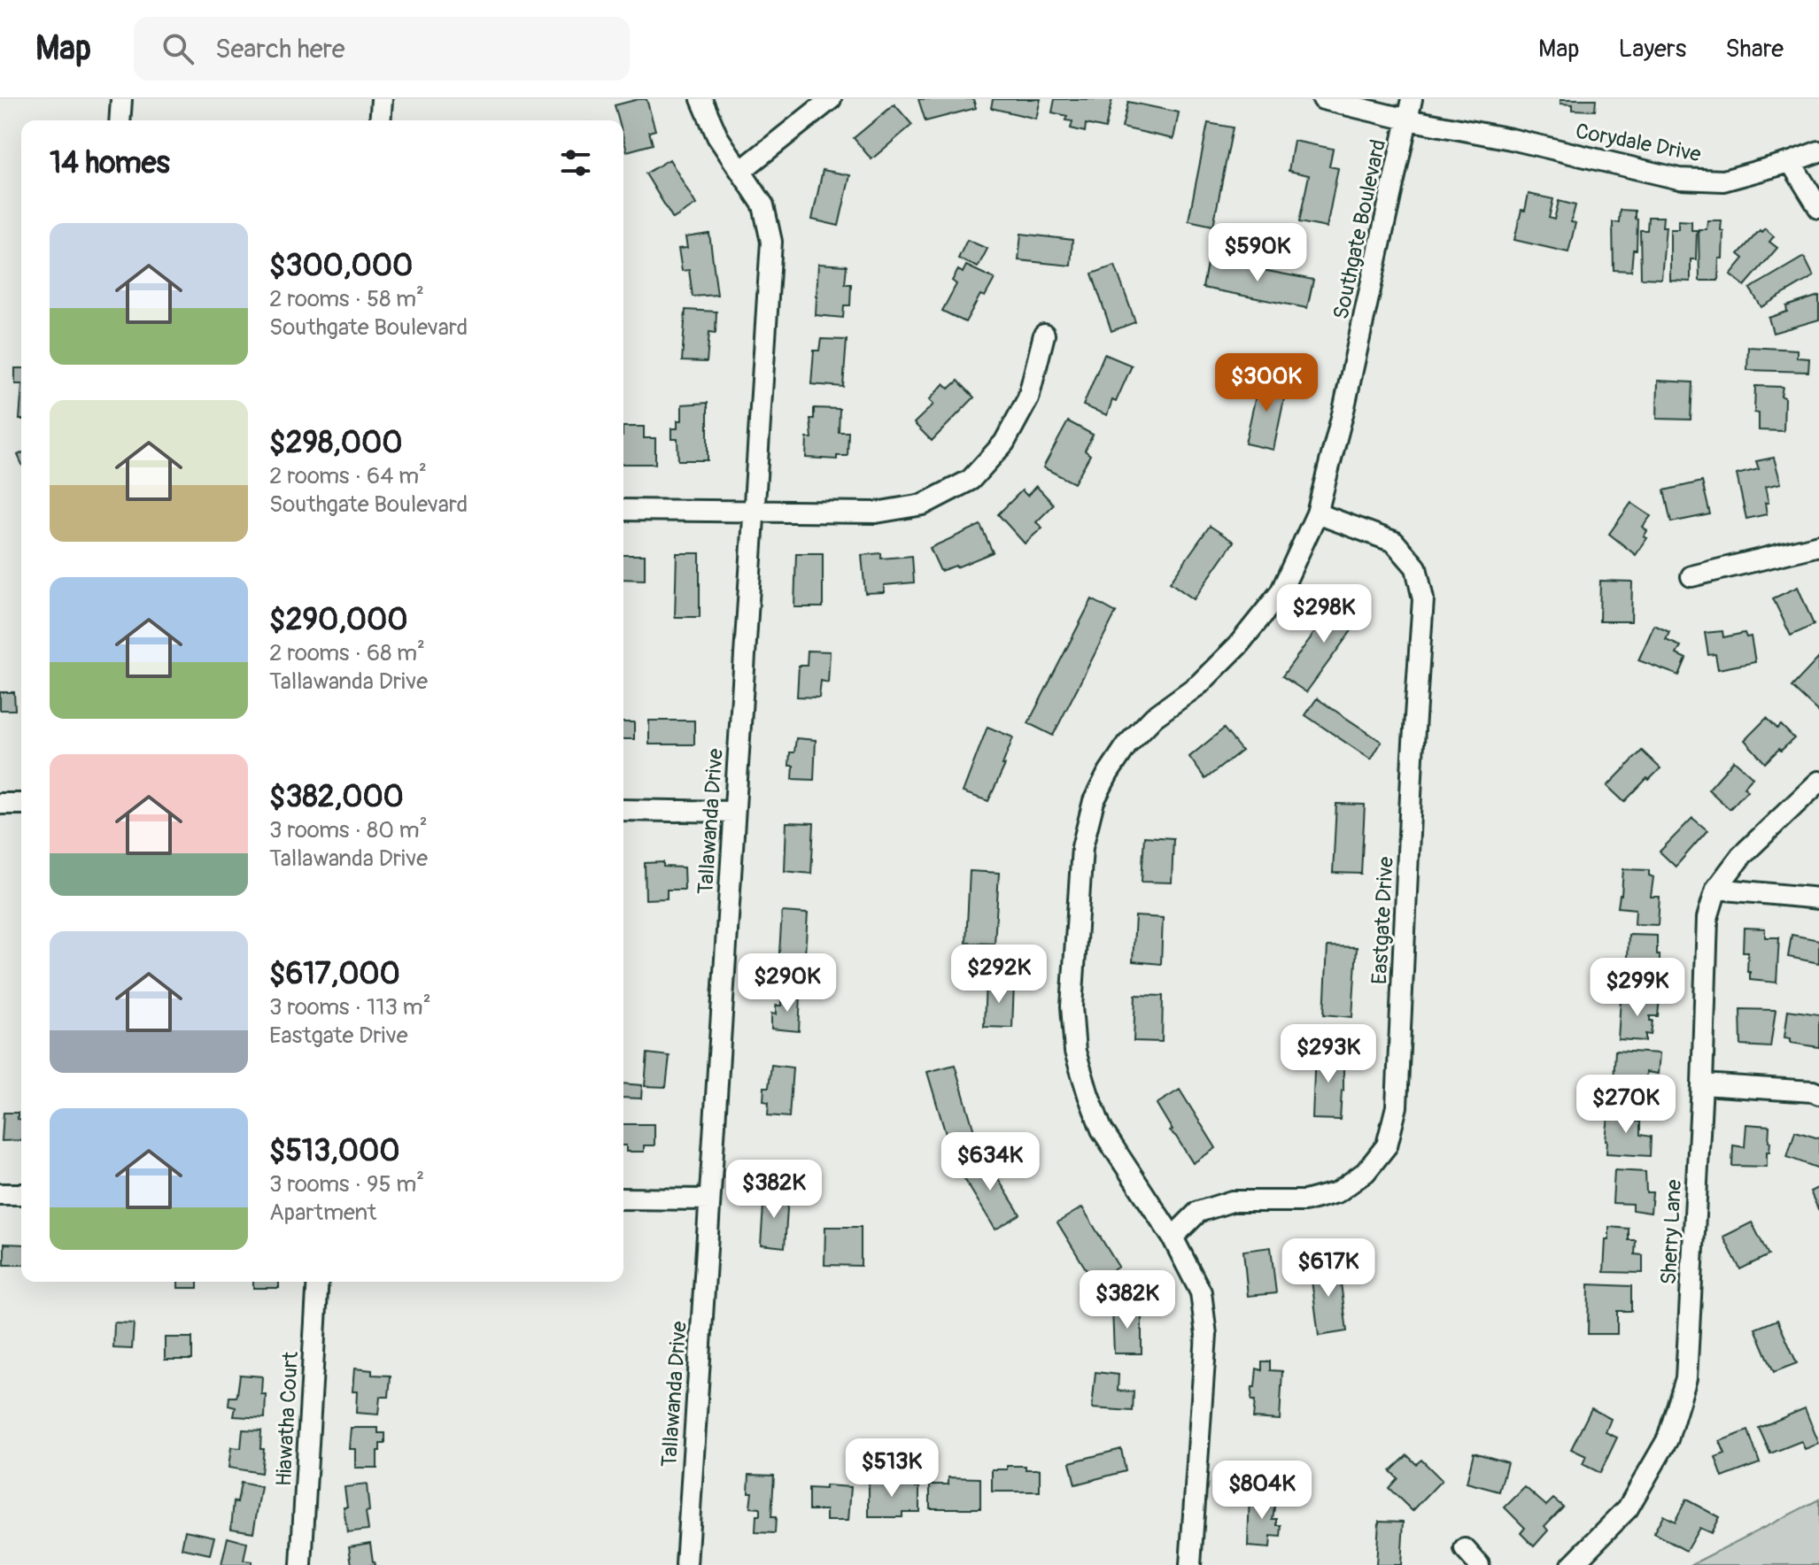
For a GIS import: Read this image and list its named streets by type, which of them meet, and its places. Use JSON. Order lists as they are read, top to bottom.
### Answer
{
  "streets": {
    "street": [
      "Corydale Drive",
      "Southgate Boulevard",
      "Tallawanda Drive",
      "Eastgate Drive",
      "Sherry Lane",
      "Hiawatha Court"
    ]
  },
  "crossings": [
    ["Corydale Drive", "Southgate Boulevard"],
    ["Southgate Boulevard", "Eastgate Drive"]
  ],
  "page": {
    "header": "Map",
    "search": "Search here",
    "nav": ["Map", "Layers", "Share"],
    "heading": "14 homes",
    "list": [
      {
        "name": "$300,000",
        "note": "2 rooms · 58 m² · Southgate Boulevard"
      },
      {
        "name": "$298,000",
        "note": "2 rooms · 64 m² · Southgate Boulevard"
      },
      {
        "name": "$290,000",
        "note": "2 rooms · 68 m² · Tallawanda Drive"
      },
      {
        "name": "$382,000",
        "note": "3 rooms · 80 m² · Tallawanda Drive"
      },
      {
        "name": "$617,000",
        "note": "3 rooms · 113 m² · Eastgate Drive"
      },
      {
        "name": "$513,000",
        "note": "3 rooms · 95 m² · Apartment"
      }
    ],
    "price": [
      "$590K",
      "$300K",
      "$298K",
      "$292K",
      "$290K",
      "$299K",
      "$293K",
      "$270K",
      "$634K",
      "$382K",
      "$617K",
      "$382K",
      "$513K",
      "$804K"
    ]
  }
}
